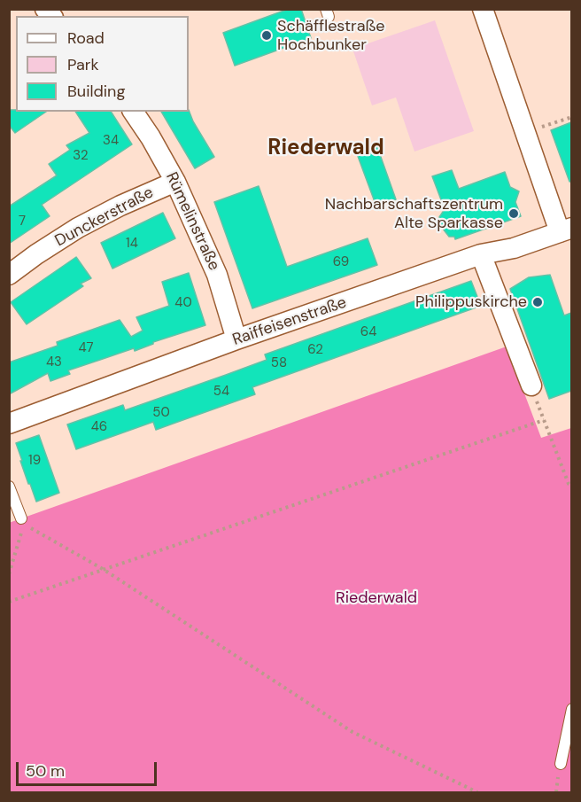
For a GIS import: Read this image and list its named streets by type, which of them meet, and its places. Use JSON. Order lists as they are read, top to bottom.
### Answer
{
  "streets": {
    "street": ["Dunckerstraße", "Rümelinstraße", "Raiffeisenstraße"]
  },
  "crossings": [
    ["Dunckerstraße", "Rümelinstraße"],
    ["Rümelinstraße", "Raiffeisenstraße"]
  ],
  "districts": ["Riederwald"],
  "parks": ["Riederwald"],
  "places": ["Schäfflestraße Hochbunker", "Nachbarschaftszentrum Alte Sparkasse", "Philippuskirche"],
  "house_numbers": [
    "34",
    "32",
    "7",
    "14",
    "69",
    "40",
    "64",
    "47",
    "62",
    "43",
    "58",
    "54",
    "50",
    "46",
    "19"
  ],
  "legend": ["Road", "Park", "Building"],
  "scale_bar": "50 m"
}
